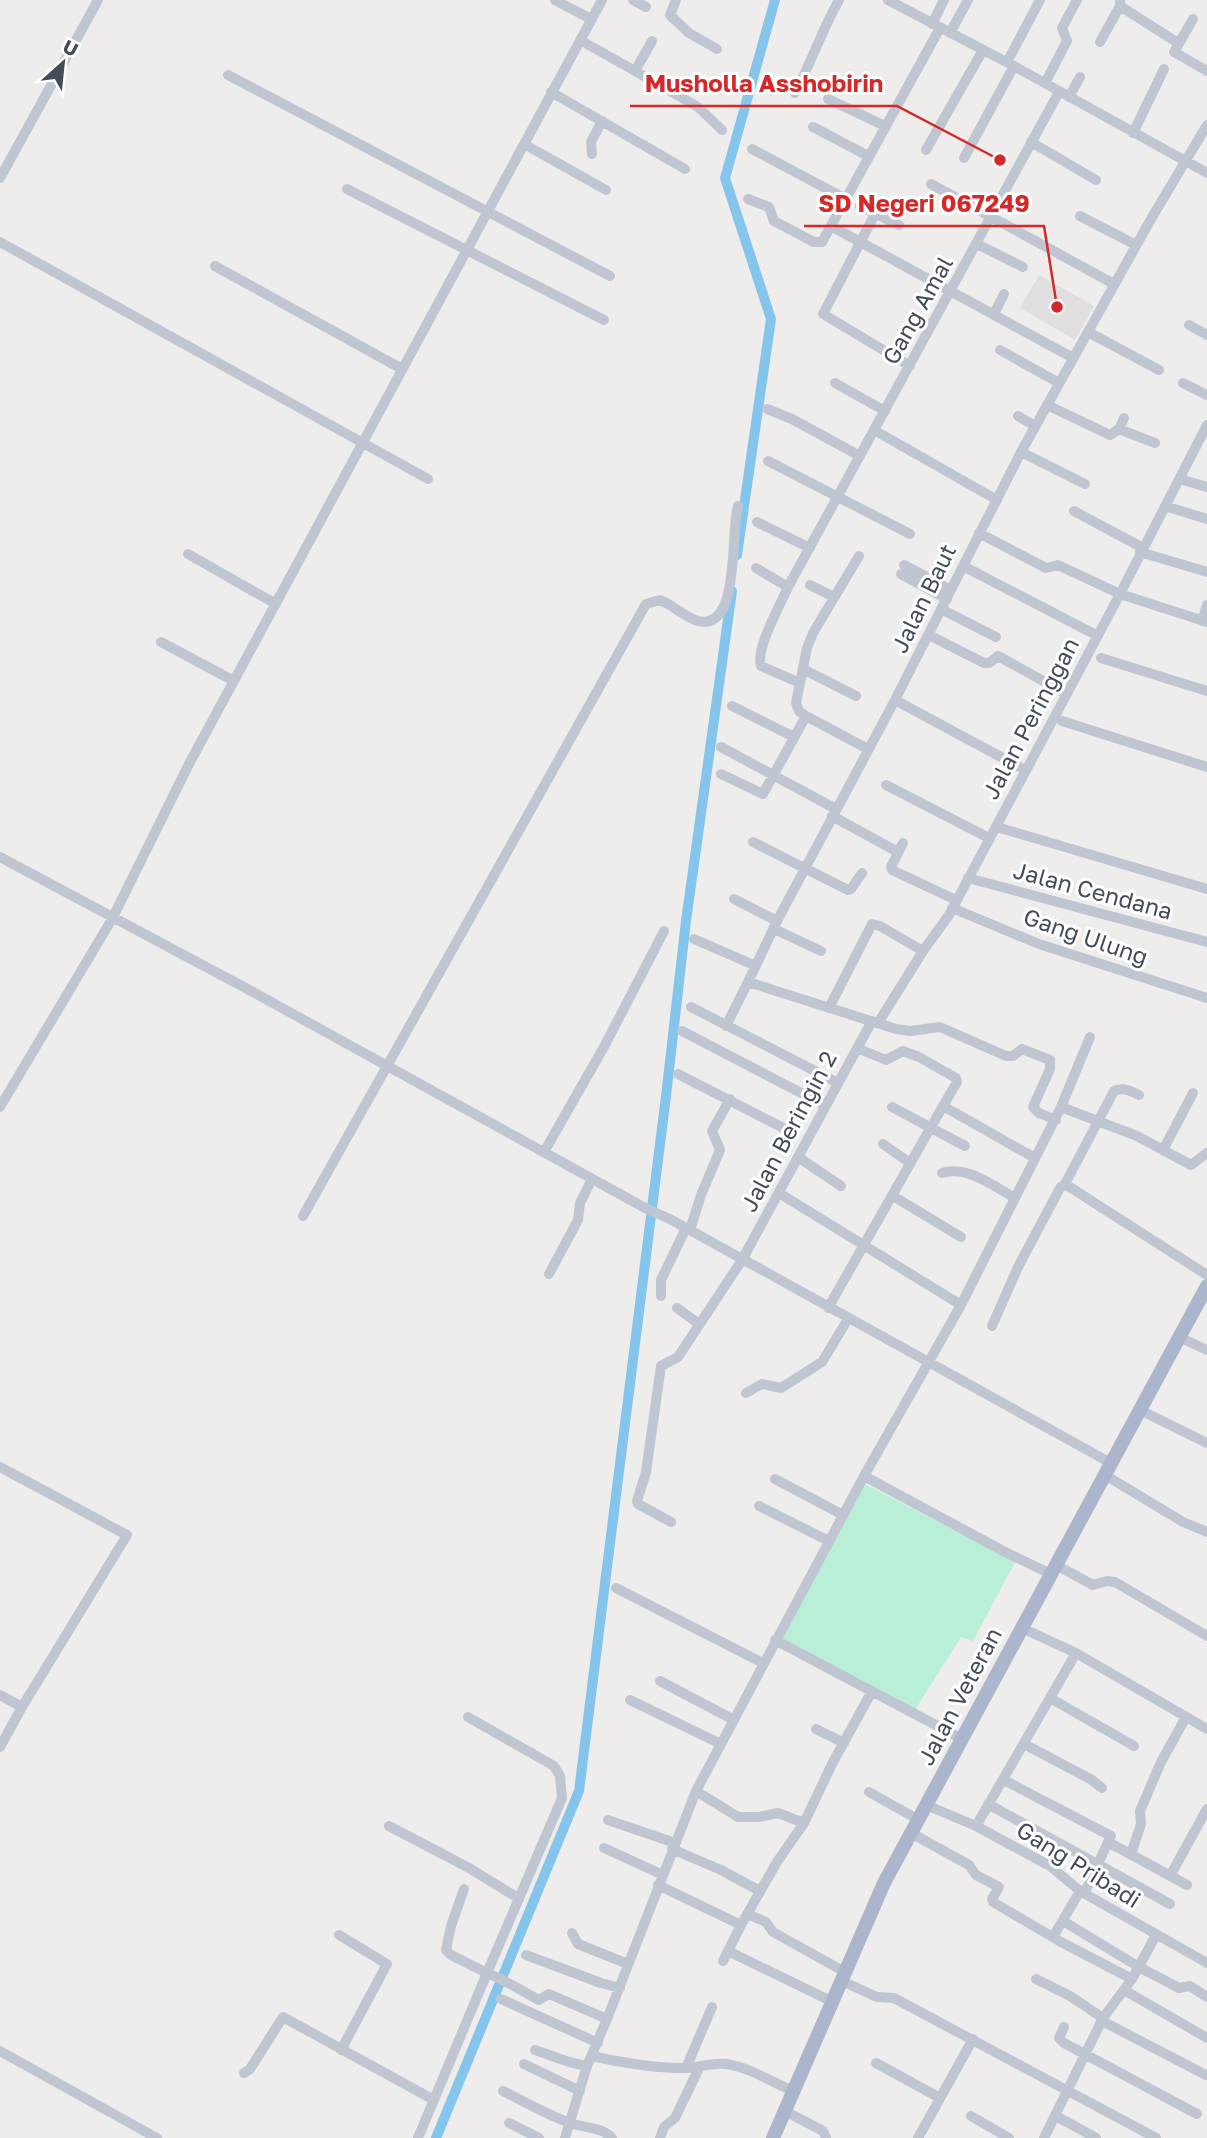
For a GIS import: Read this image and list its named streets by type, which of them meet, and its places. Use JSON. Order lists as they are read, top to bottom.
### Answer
{
  "streets": {
    "main road": ["Jalan Veteran"],
    "street": [
      "Gang Amal",
      "Jalan Baut",
      "Jalan Peringgan",
      "Jalan Cendana",
      "Gang Ulung",
      "Jalan Beringin 2",
      "Gang Pribadi"
    ]
  },
  "crossings": [
    ["Jalan Peringgan", "Jalan Cendana"],
    ["Jalan Peringgan", "Gang Ulung"],
    ["Jalan Peringgan", "Jalan Beringin 2"],
    ["Jalan Veteran", "Gang Pribadi"]
  ],
  "places": ["Musholla Asshobirin", "SD Negeri 067249"],
  "north": "top right"
}
